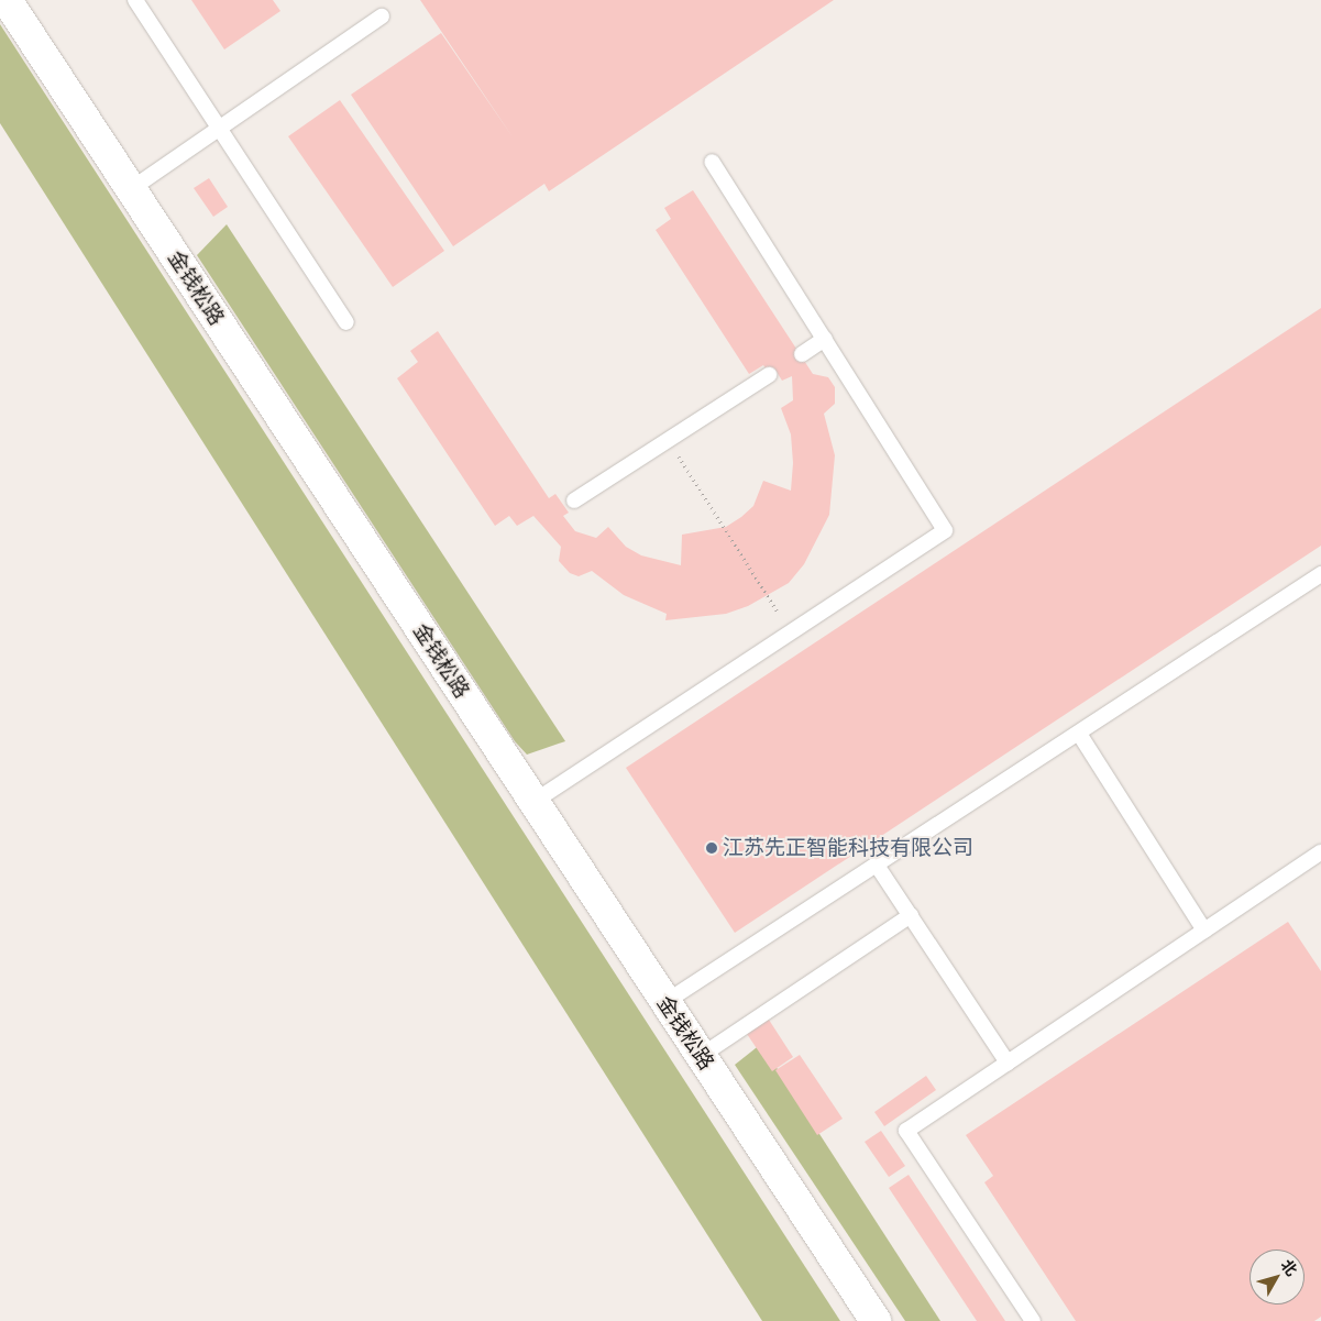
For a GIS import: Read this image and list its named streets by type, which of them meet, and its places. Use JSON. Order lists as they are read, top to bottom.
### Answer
{
  "streets": {
    "street": ["金钱松路"]
  },
  "places": ["江苏先正智能科技有限公司"],
  "north": "top right"
}
